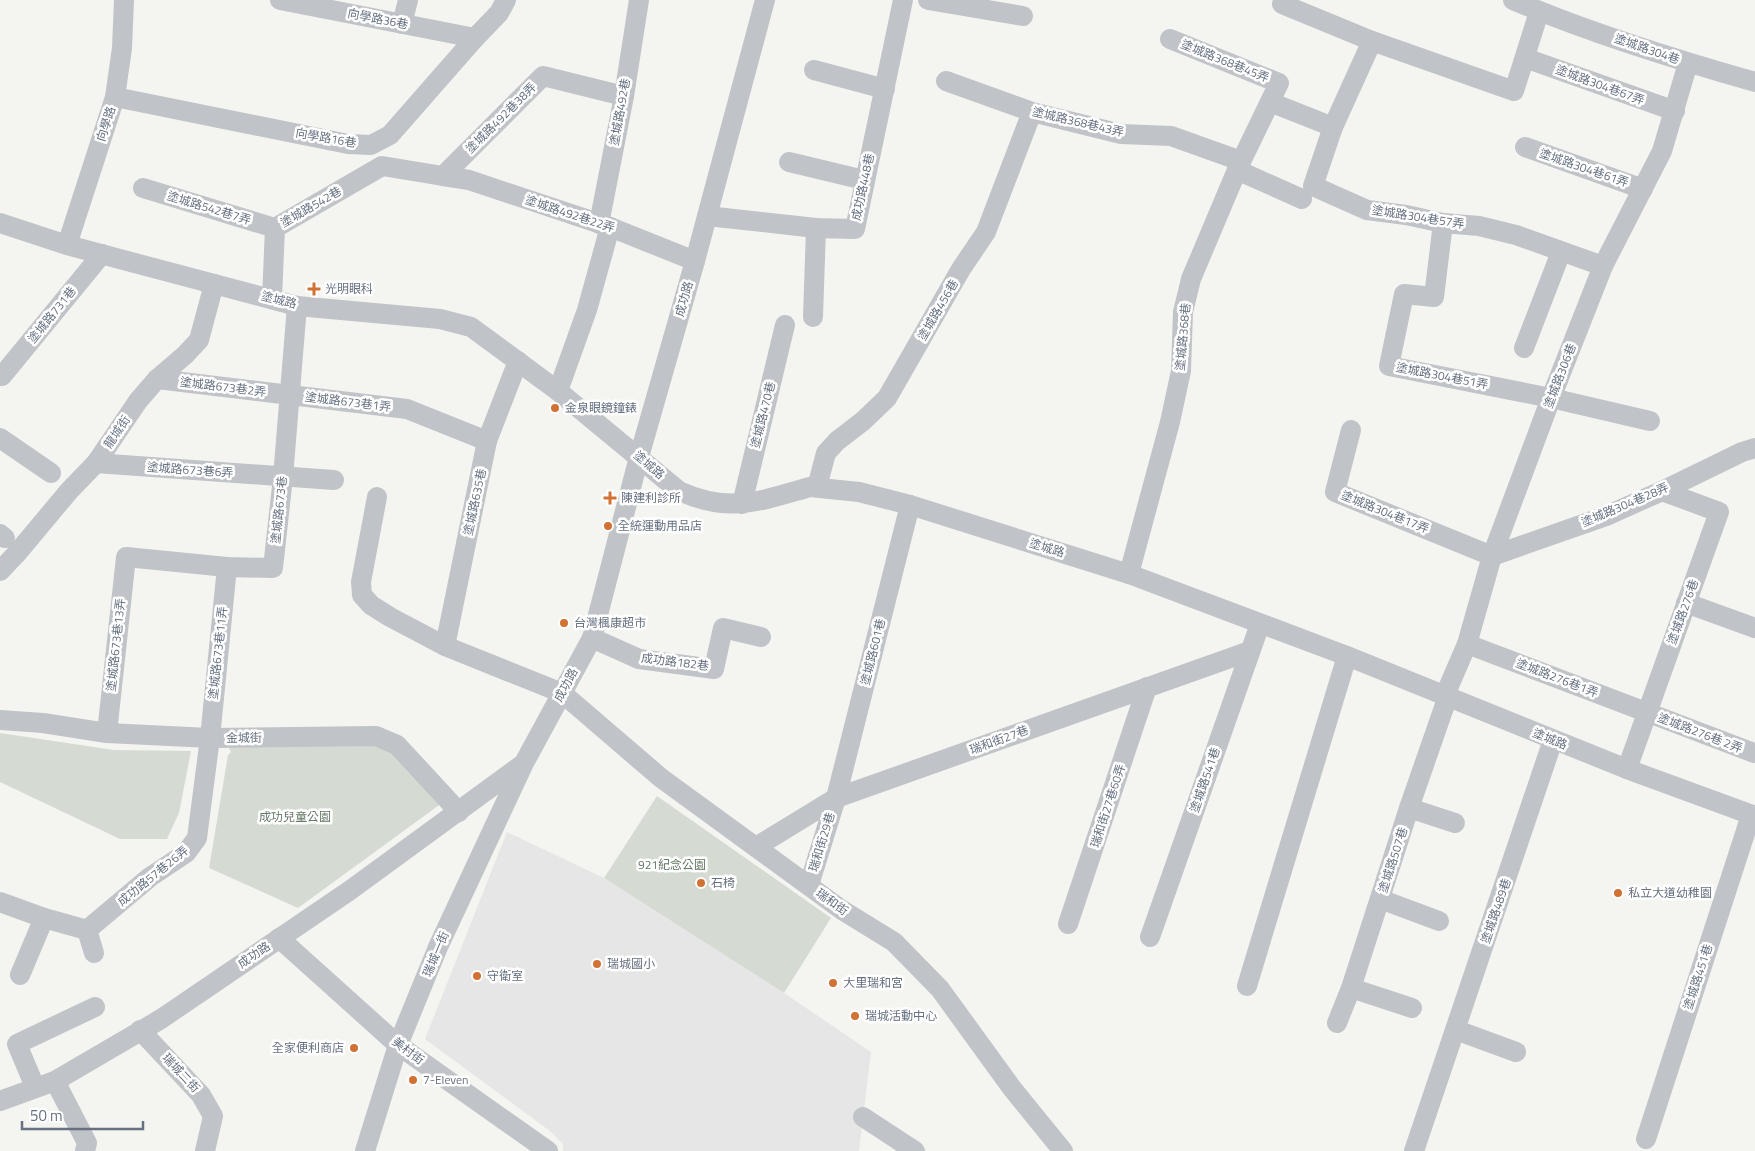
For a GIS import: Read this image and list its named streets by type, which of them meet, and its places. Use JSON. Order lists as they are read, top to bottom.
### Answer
{
  "streets": {
    "street": [
      "向學路36巷",
      "塗城路304巷",
      "塗城路368巷45弄",
      "塗城路304巷67弄",
      "塗城路492巷",
      "塗城路492巷38弄",
      "塗城路368巷43弄",
      "向學路",
      "向學路16巷",
      "塗城路304巷61弄",
      "成功路448巷",
      "塗城路542巷",
      "塗城路542巷7弄",
      "塗城路492巷22弄",
      "塗城路304巷57弄",
      "成功路",
      "塗城路",
      "塗城路456巷",
      "塗城路731巷",
      "塗城路368巷",
      "塗城路304巷51弄",
      "塗城路306巷",
      "塗城路673巷2弄",
      "塗城路673巷1弄",
      "塗城路470巷",
      "龍城街",
      "塗城路673巷6弄",
      "塗城路635巷",
      "塗城路304巷28弄",
      "塗城路673巷",
      "塗城路304巷17弄",
      "塗城路276巷",
      "塗城路673巷13弄",
      "塗城路601巷",
      "塗城路673巷11弄",
      "成功路182巷",
      "塗城路276巷1弄",
      "塗城路276巷 2弄",
      "金城街",
      "瑞和街27巷",
      "塗城路541巷",
      "瑞和街27巷60弄",
      "瑞和街29巷",
      "塗城路507巷",
      "成功路57巷26弄",
      "瑞和街",
      "塗城路489巷",
      "瑞城一街",
      "塗城路451巷",
      "美村街",
      "瑞城二街"
    ]
  },
  "crossings": [
    ["向學路36巷", "向學路16巷"],
    ["塗城路304巷", "塗城路306巷"],
    ["塗城路368巷45弄", "塗城路368巷"],
    ["塗城路304巷67弄", "塗城路306巷"],
    ["塗城路492巷", "塗城路492巷38弄"],
    ["塗城路492巷", "塗城路492巷22弄"],
    ["塗城路492巷", "塗城路"],
    ["塗城路492巷38弄", "塗城路542巷"],
    ["塗城路492巷38弄", "塗城路492巷22弄"],
    ["塗城路368巷43弄", "塗城路456巷"],
    ["塗城路368巷43弄", "塗城路368巷"],
    ["向學路", "向學路16巷"],
    ["向學路", "塗城路"],
    ["塗城路304巷61弄", "塗城路306巷"],
    ["成功路448巷", "成功路"],
    ["塗城路542巷", "塗城路542巷7弄"],
    ["塗城路542巷", "塗城路492巷22弄"],
    ["塗城路542巷", "塗城路"],
    ["塗城路492巷22弄", "成功路"],
    ["塗城路304巷57弄", "塗城路304巷51弄"],
    ["塗城路304巷57弄", "塗城路306巷"],
    ["成功路", "塗城路"],
    ["成功路", "成功路182巷"],
    ["成功路", "金城街"],
    ["成功路", "瑞和街"],
    ["成功路", "瑞城一街"],
    ["成功路", "美村街"],
    ["成功路", "瑞城二街"],
    ["塗城路", "塗城路456巷"],
    ["塗城路", "塗城路731巷"],
    ["塗城路", "塗城路368巷"],
    ["塗城路", "塗城路306巷"],
    ["塗城路", "塗城路470巷"],
    ["塗城路", "龍城街"],
    ["塗城路", "塗城路635巷"],
    ["塗城路", "塗城路673巷"],
    ["塗城路", "塗城路276巷"],
    ["塗城路", "塗城路601巷"],
    ["塗城路", "塗城路541巷"],
    ["塗城路", "塗城路507巷"],
    ["塗城路", "塗城路489巷"],
    ["塗城路", "塗城路451巷"],
    ["塗城路304巷51弄", "塗城路306巷"],
    ["塗城路306巷", "塗城路304巷28弄"],
    ["塗城路306巷", "塗城路304巷17弄"],
    ["塗城路306巷", "塗城路276巷1弄"],
    ["塗城路306巷", "塗城路507巷"],
    ["塗城路673巷2弄", "塗城路673巷1弄"],
    ["塗城路673巷2弄", "龍城街"],
    ["塗城路673巷2弄", "塗城路673巷"],
    ["塗城路673巷1弄", "塗城路635巷"],
    ["塗城路673巷1弄", "塗城路673巷"],
    ["龍城街", "塗城路673巷6弄"],
    ["塗城路673巷6弄", "塗城路673巷"],
    ["塗城路635巷", "瑞和街"],
    ["塗城路304巷28弄", "塗城路304巷17弄"],
    ["塗城路304巷28弄", "塗城路276巷"],
    ["塗城路673巷", "塗城路673巷13弄"],
    ["塗城路673巷", "塗城路673巷11弄"],
    ["塗城路276巷", "塗城路276巷1弄"],
    ["塗城路276巷", "塗城路276巷 2弄"],
    ["塗城路673巷13弄", "金城街"],
    ["塗城路601巷", "瑞和街27巷"],
    ["塗城路601巷", "瑞和街29巷"],
    ["塗城路673巷11弄", "金城街"],
    ["塗城路673巷11弄", "成功路57巷26弄"],
    ["塗城路276巷1弄", "塗城路276巷 2弄"],
    ["金城街", "成功路57巷26弄"],
    ["瑞和街27巷", "塗城路541巷"],
    ["瑞和街27巷", "瑞和街27巷60弄"],
    ["瑞和街27巷", "瑞和街29巷"],
    ["瑞和街27巷", "瑞和街"],
    ["瑞和街29巷", "瑞和街"],
    ["瑞城一街", "美村街"]
  ],
  "parks": ["成功兒童公園", "921紀念公園"],
  "places": {
    "health": ["光明眼科", "陳建利診所"],
    "other": [
      "金泉眼鏡鐘錶",
      "全統運動用品店",
      "台灣楓康超市",
      "石椅",
      "私立大道幼稚園",
      "瑞城國小",
      "守衛室",
      "大里瑞和宮",
      "瑞城活動中心",
      "全家便利商店",
      "7-Eleven"
    ]
  },
  "scale_bar": "50 m"
}
